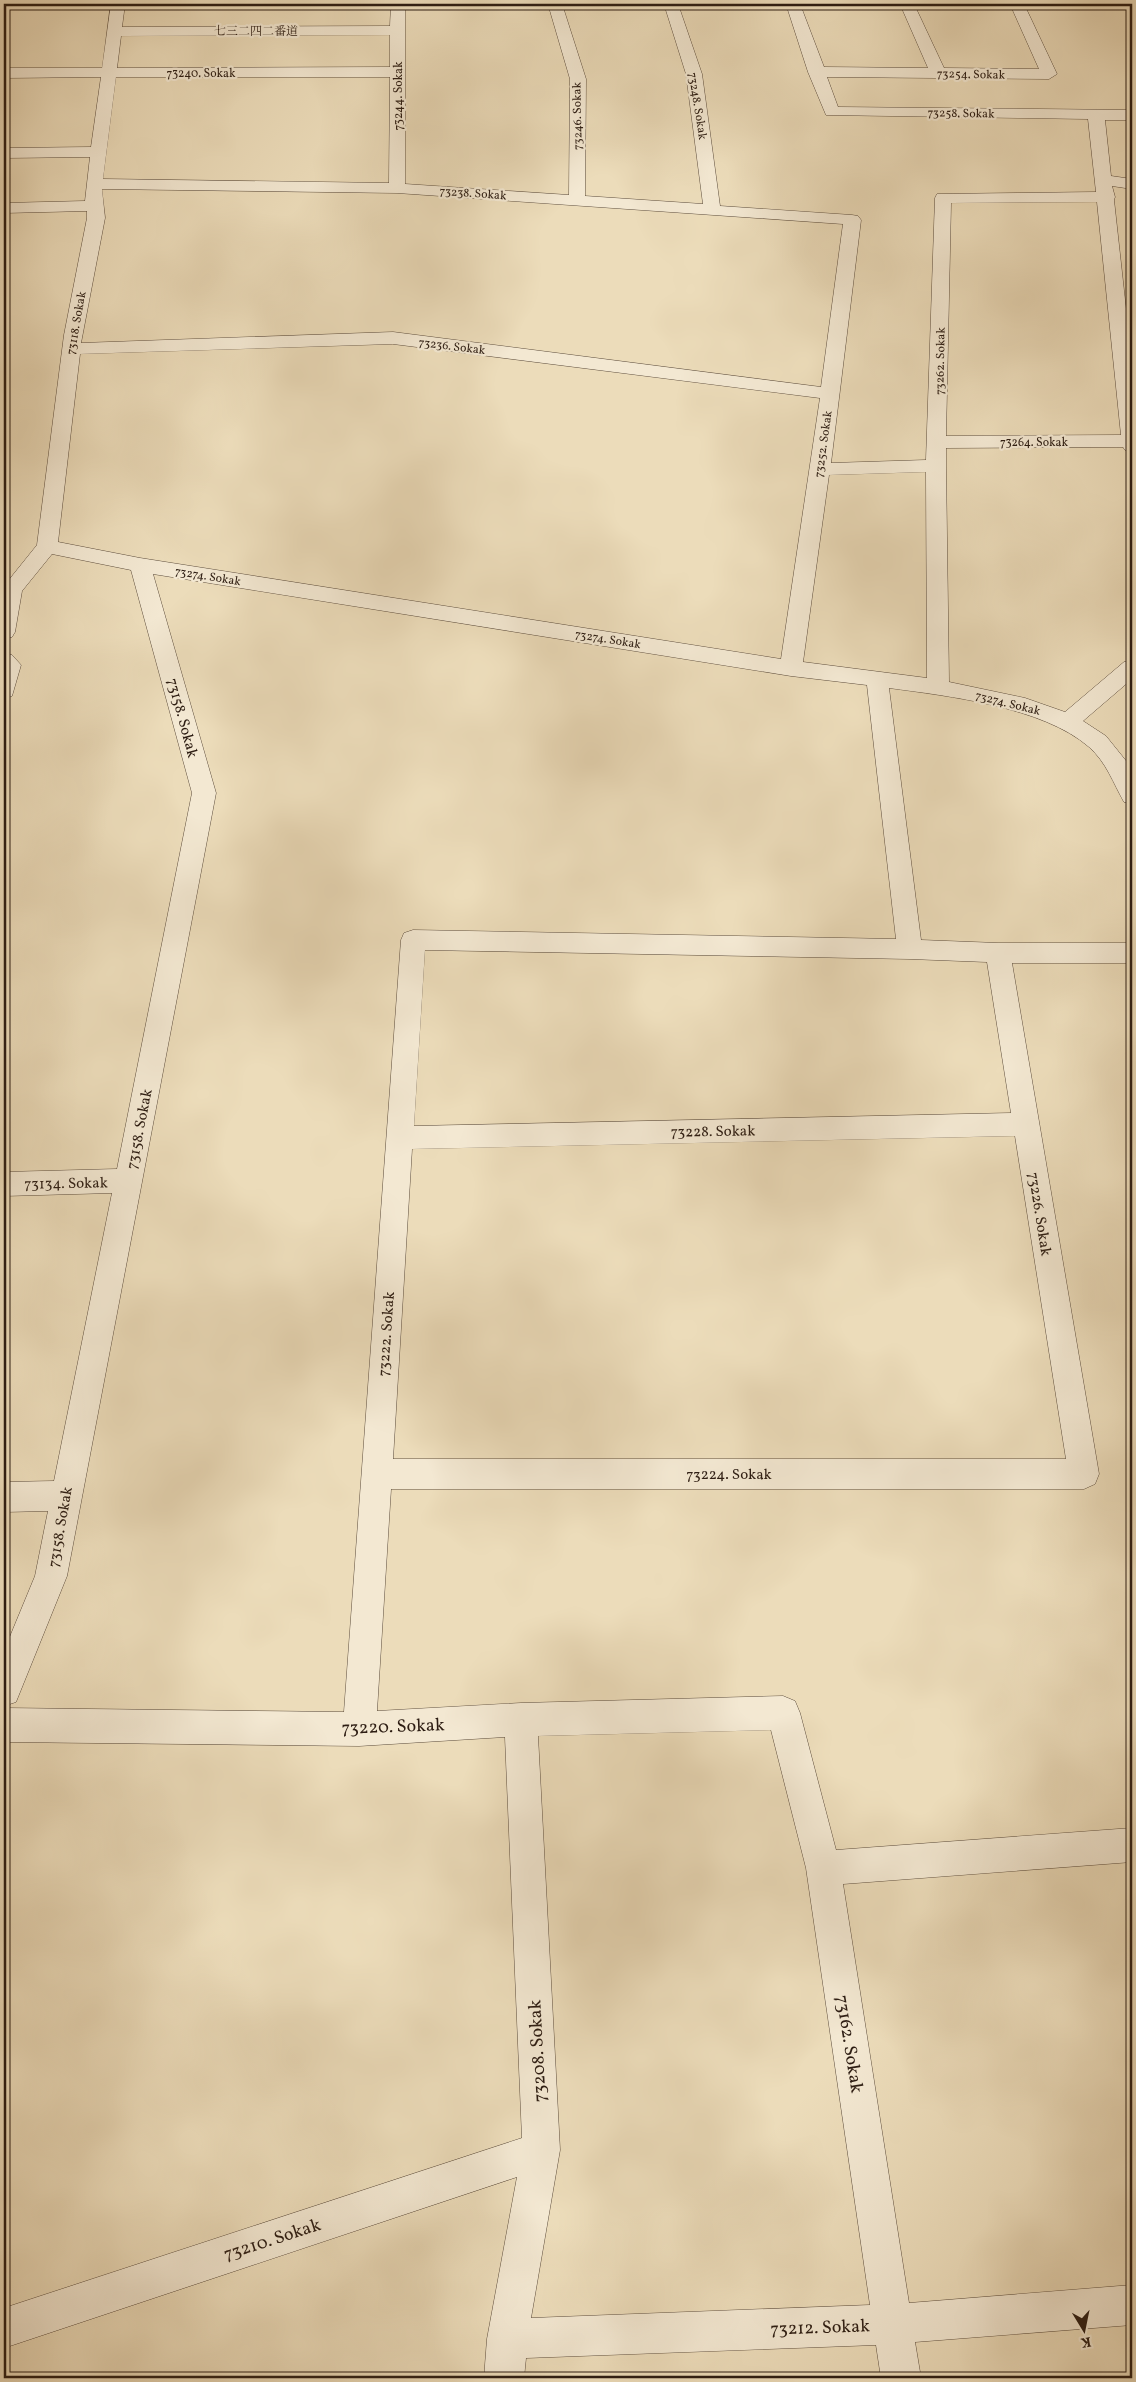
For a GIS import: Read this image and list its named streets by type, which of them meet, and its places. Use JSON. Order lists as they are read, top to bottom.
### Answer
{
  "streets": {
    "street": [
      "七三二四二番道",
      "73240. Sokak",
      "73254. Sokak",
      "73244. Sokak",
      "73248. Sokak",
      "73258. Sokak",
      "73246. Sokak",
      "73238. Sokak",
      "73118. Sokak",
      "73236. Sokak",
      "73262. Sokak",
      "73264. Sokak",
      "73252. Sokak",
      "73274. Sokak",
      "73158. Sokak",
      "73228. Sokak",
      "73134. Sokak",
      "73226. Sokak",
      "73222. Sokak",
      "73224. Sokak",
      "73220. Sokak",
      "73162. Sokak",
      "73208. Sokak",
      "73210. Sokak",
      "73212. Sokak"
    ]
  },
  "crossings": [
    ["七三二四二番道", "73244. Sokak"],
    ["七三二四二番道", "73118. Sokak"],
    ["73240. Sokak", "73244. Sokak"],
    ["73240. Sokak", "73118. Sokak"],
    ["73254. Sokak", "73258. Sokak"],
    ["73244. Sokak", "73238. Sokak"],
    ["73248. Sokak", "73238. Sokak"],
    ["73246. Sokak", "73238. Sokak"],
    ["73238. Sokak", "73118. Sokak"],
    ["73238. Sokak", "73252. Sokak"],
    ["73118. Sokak", "73236. Sokak"],
    ["73118. Sokak", "73274. Sokak"],
    ["73236. Sokak", "73252. Sokak"],
    ["73262. Sokak", "73264. Sokak"],
    ["73262. Sokak", "73274. Sokak"],
    ["73252. Sokak", "73274. Sokak"],
    ["73274. Sokak", "73158. Sokak"],
    ["73158. Sokak", "73134. Sokak"],
    ["73228. Sokak", "73226. Sokak"],
    ["73228. Sokak", "73222. Sokak"],
    ["73226. Sokak", "73224. Sokak"],
    ["73222. Sokak", "73224. Sokak"],
    ["73222. Sokak", "73220. Sokak"],
    ["73220. Sokak", "73162. Sokak"],
    ["73220. Sokak", "73208. Sokak"],
    ["73162. Sokak", "73212. Sokak"],
    ["73208. Sokak", "73210. Sokak"],
    ["73208. Sokak", "73212. Sokak"]
  ],
  "north": "bottom"
}
